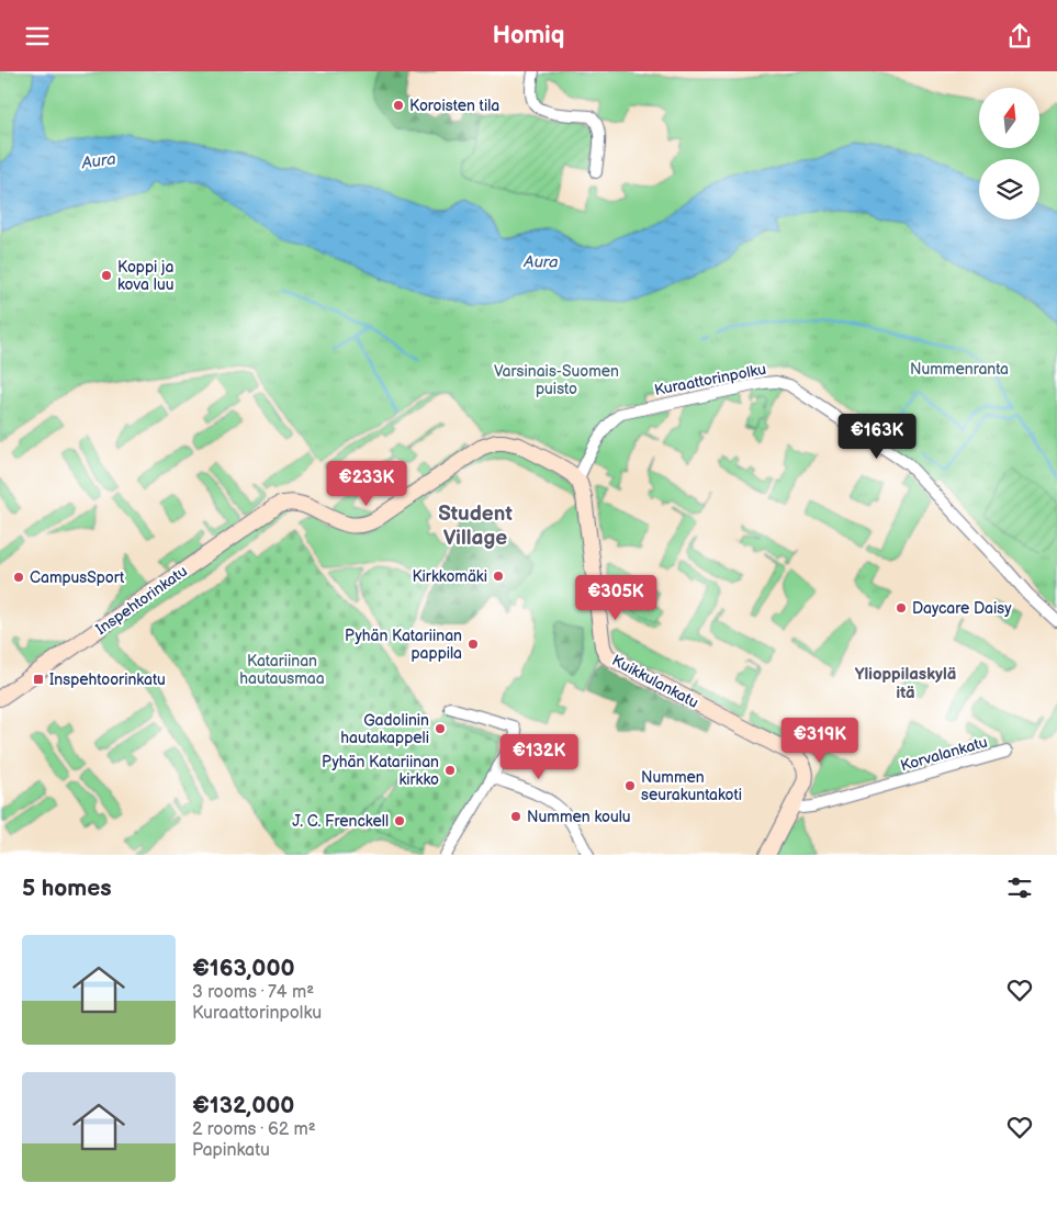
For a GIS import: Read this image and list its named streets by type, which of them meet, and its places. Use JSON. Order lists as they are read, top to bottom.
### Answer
{
  "streets": {
    "street": [
      "Kuraattorinpolku",
      "Inspehtorinkatu",
      "Kuikkulankatu",
      "Korvalankatu"
    ]
  },
  "crossings": [
    ["Kuraattorinpolku", "Inspehtorinkatu"],
    ["Kuraattorinpolku", "Kuikkulankatu"],
    ["Inspehtorinkatu", "Kuikkulankatu"],
    ["Kuikkulankatu", "Korvalankatu"]
  ],
  "districts": ["Student Village", "Ylioppilaskylä itä"],
  "water": ["Aura"],
  "parks": ["Nummenranta", "Varsinais-Suomen puisto", "Katariinan hautausmaa"],
  "places": {
    "other": [
      "Koroisten tila",
      "Koppi ja kova luu",
      "Kirkkomäki",
      "CampusSport",
      "Daycare Daisy",
      "Pyhän Katariinan pappila",
      "Gadolinin hautakappeli",
      "Pyhän Katariinan kirkko",
      "Nummen seurakuntakoti",
      "Nummen koulu",
      "J. C. Frenckell"
    ],
    "transit": ["Inspehtoorinkatu"]
  },
  "north": "top",
  "page": {
    "header": "Homiq",
    "price": [
      "€163K",
      "€233K",
      "€305K",
      "€319K",
      "€132K"
    ],
    "heading": "5 homes",
    "list": [
      {
        "name": "€163,000",
        "note": "3 rooms · 74 m² · Kuraattorinpolku"
      },
      {
        "name": "€132,000",
        "note": "2 rooms · 62 m² · Papinkatu"
      }
    ]
  }
}
